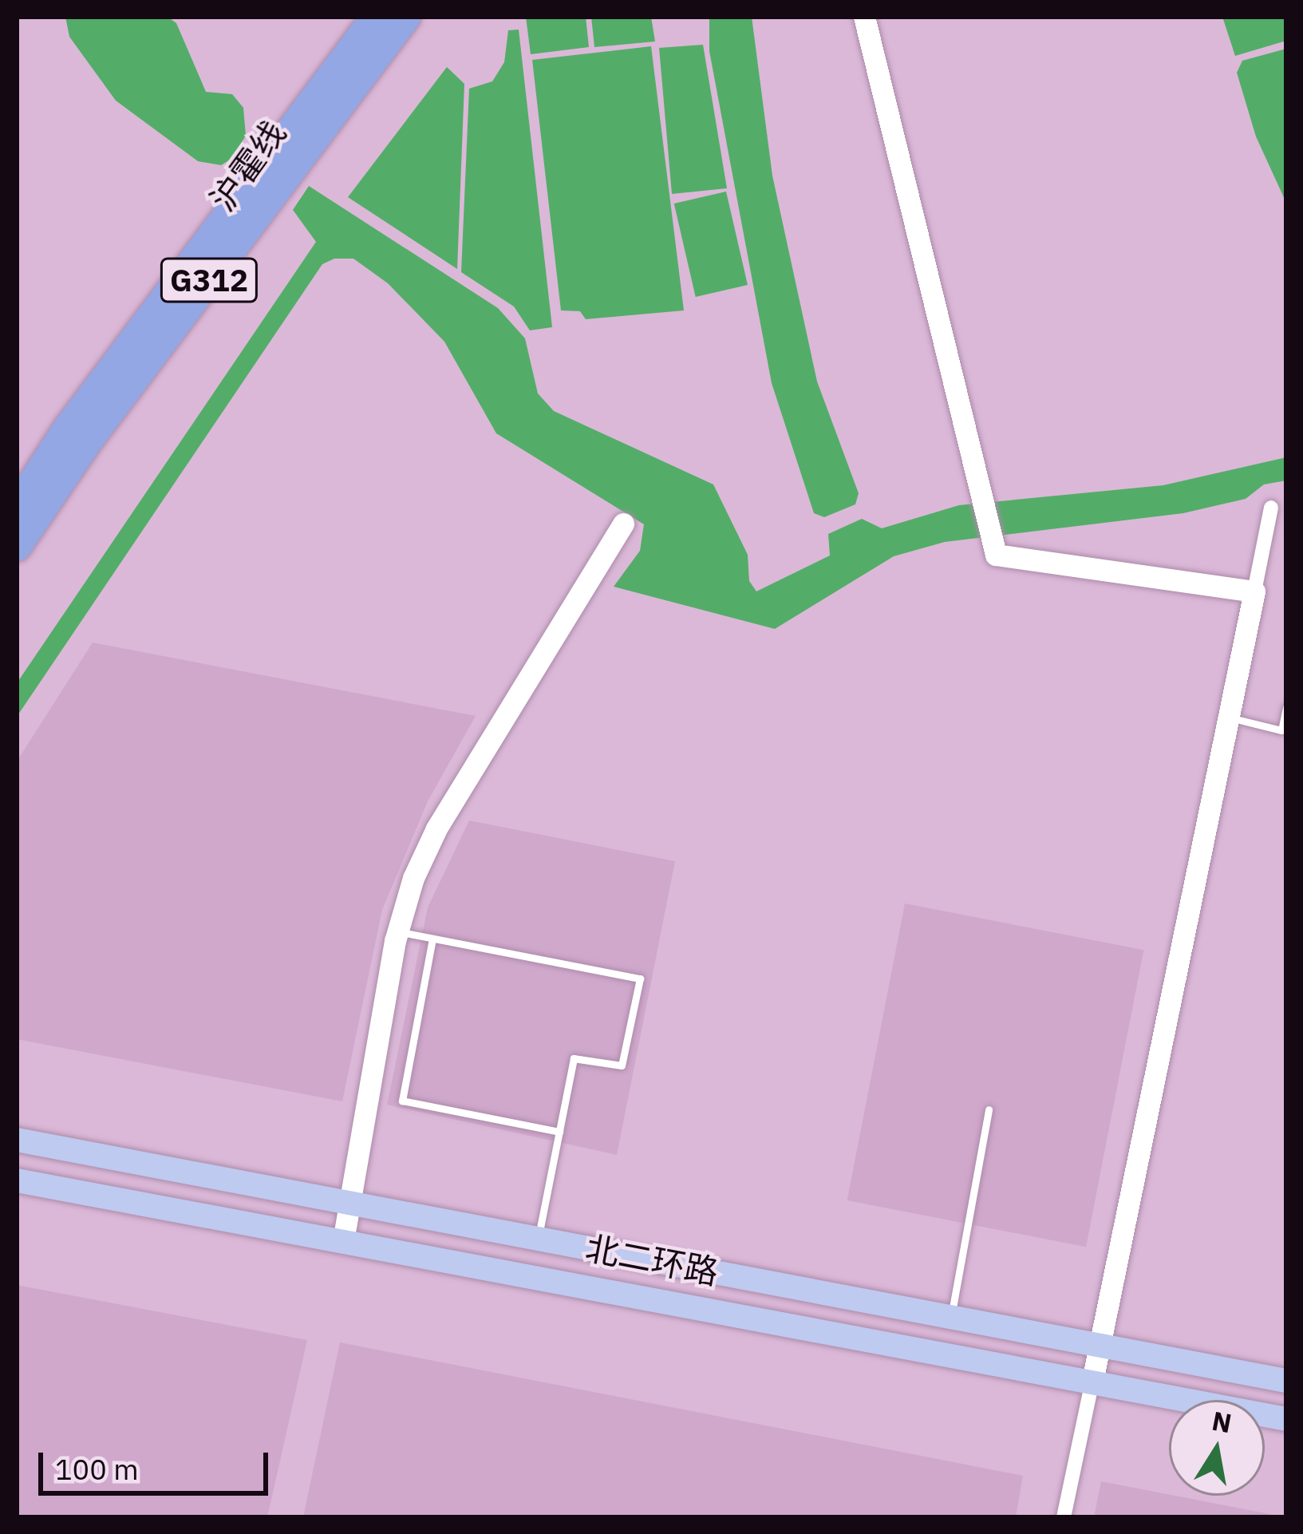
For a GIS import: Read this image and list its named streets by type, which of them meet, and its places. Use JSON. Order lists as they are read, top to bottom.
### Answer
{
  "streets": {
    "highway": ["沪霍线", "G312"],
    "main road": ["北二环路"]
  },
  "scale_bar": "100 m",
  "north": "top"
}
